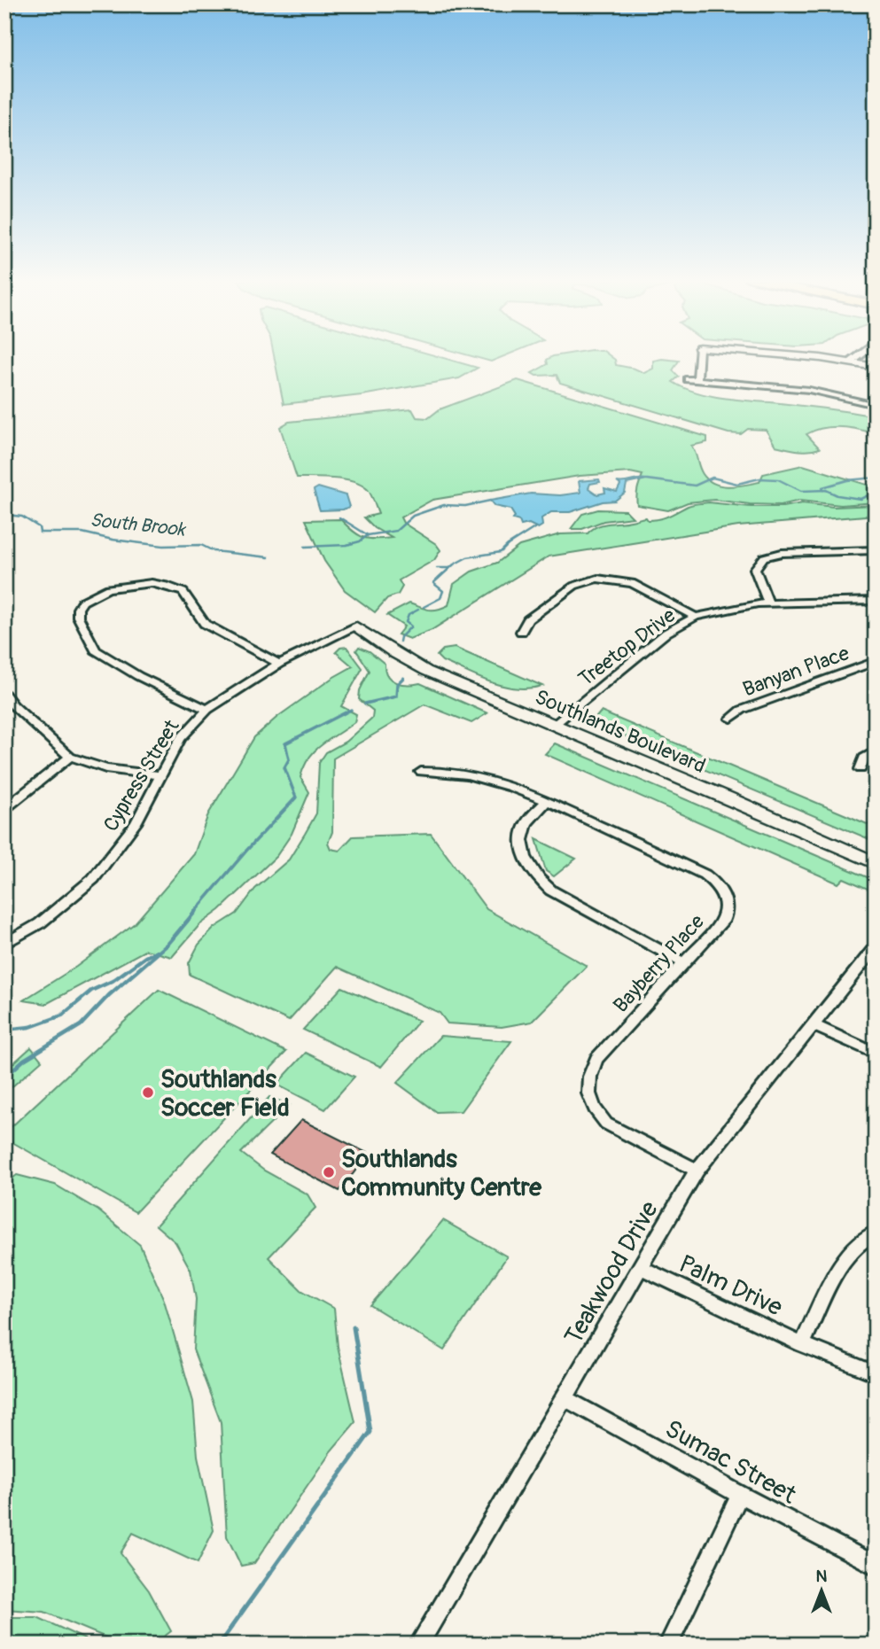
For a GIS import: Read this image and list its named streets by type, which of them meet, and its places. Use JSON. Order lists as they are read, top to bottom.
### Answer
{
  "streets": {
    "main road": ["Southlands Boulevard"],
    "street": [
      "Treetop Drive",
      "Banyan Place",
      "Cypress Street",
      "Bayberry Place",
      "Teakwood Drive",
      "Palm Drive",
      "Sumac Street"
    ]
  },
  "crossings": [
    ["Treetop Drive", "Southlands Boulevard"],
    ["Southlands Boulevard", "Cypress Street"],
    ["Bayberry Place", "Teakwood Drive"],
    ["Teakwood Drive", "Palm Drive"],
    ["Teakwood Drive", "Sumac Street"]
  ],
  "water": ["South Brook"],
  "places": ["Southlands Soccer Field", "Southlands Community Centre"],
  "north": "top"
}
